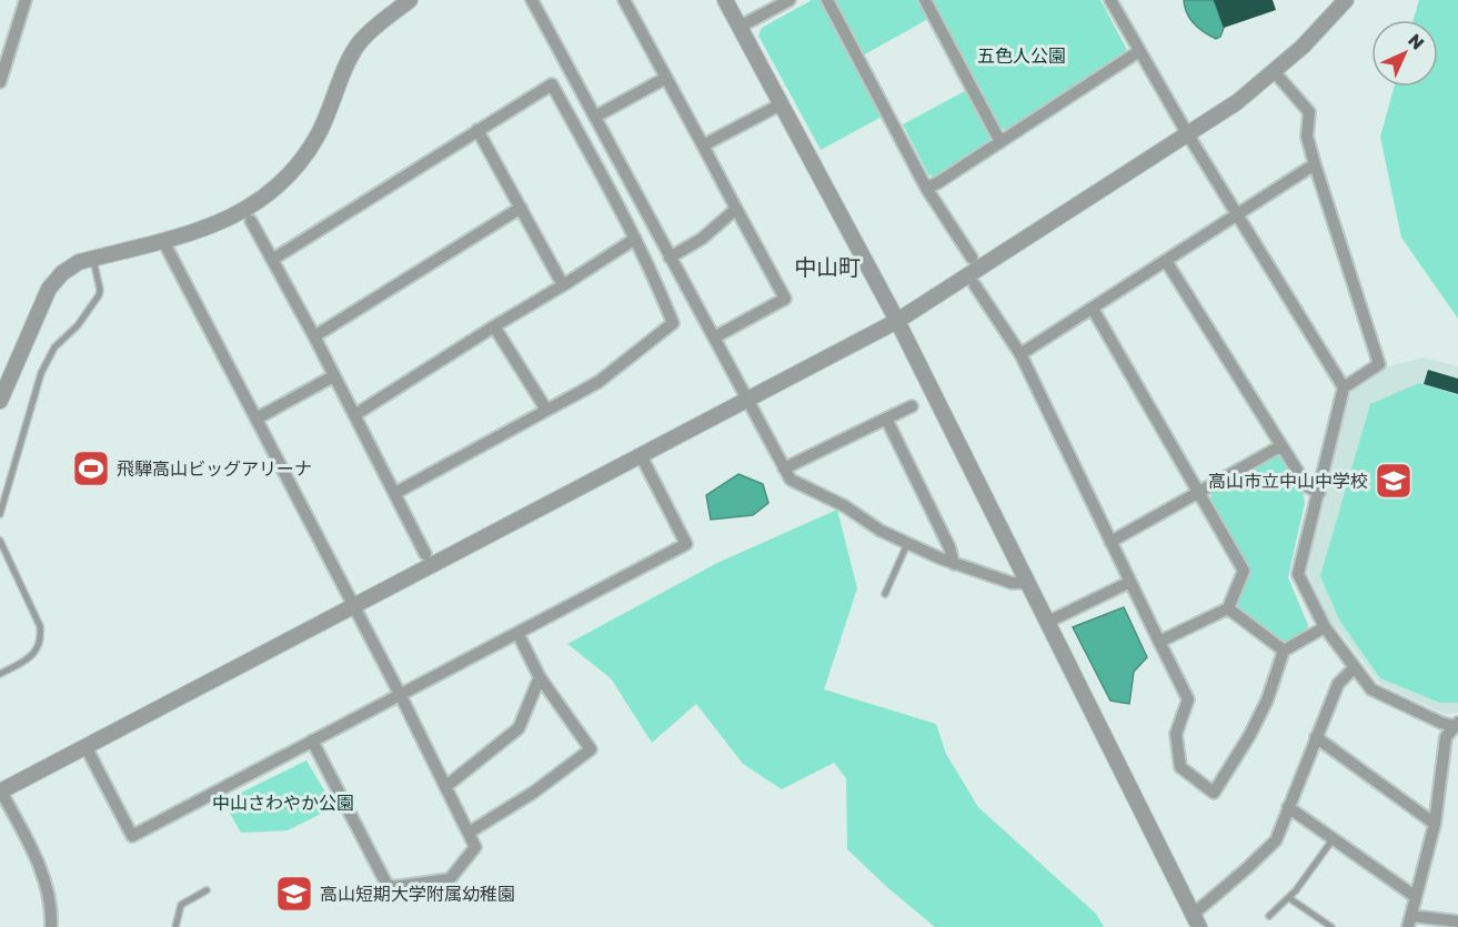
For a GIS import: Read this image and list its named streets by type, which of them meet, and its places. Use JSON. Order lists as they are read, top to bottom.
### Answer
{
  "districts": ["中山町"],
  "parks": ["五色人公園", "中山さわやか公園"],
  "places": {
    "sports": ["飛騨高山ビッグアリーナ"],
    "school or university": ["高山市立中山中学校", "高山短期大学附属幼稚園"]
  },
  "north": "top right"
}
